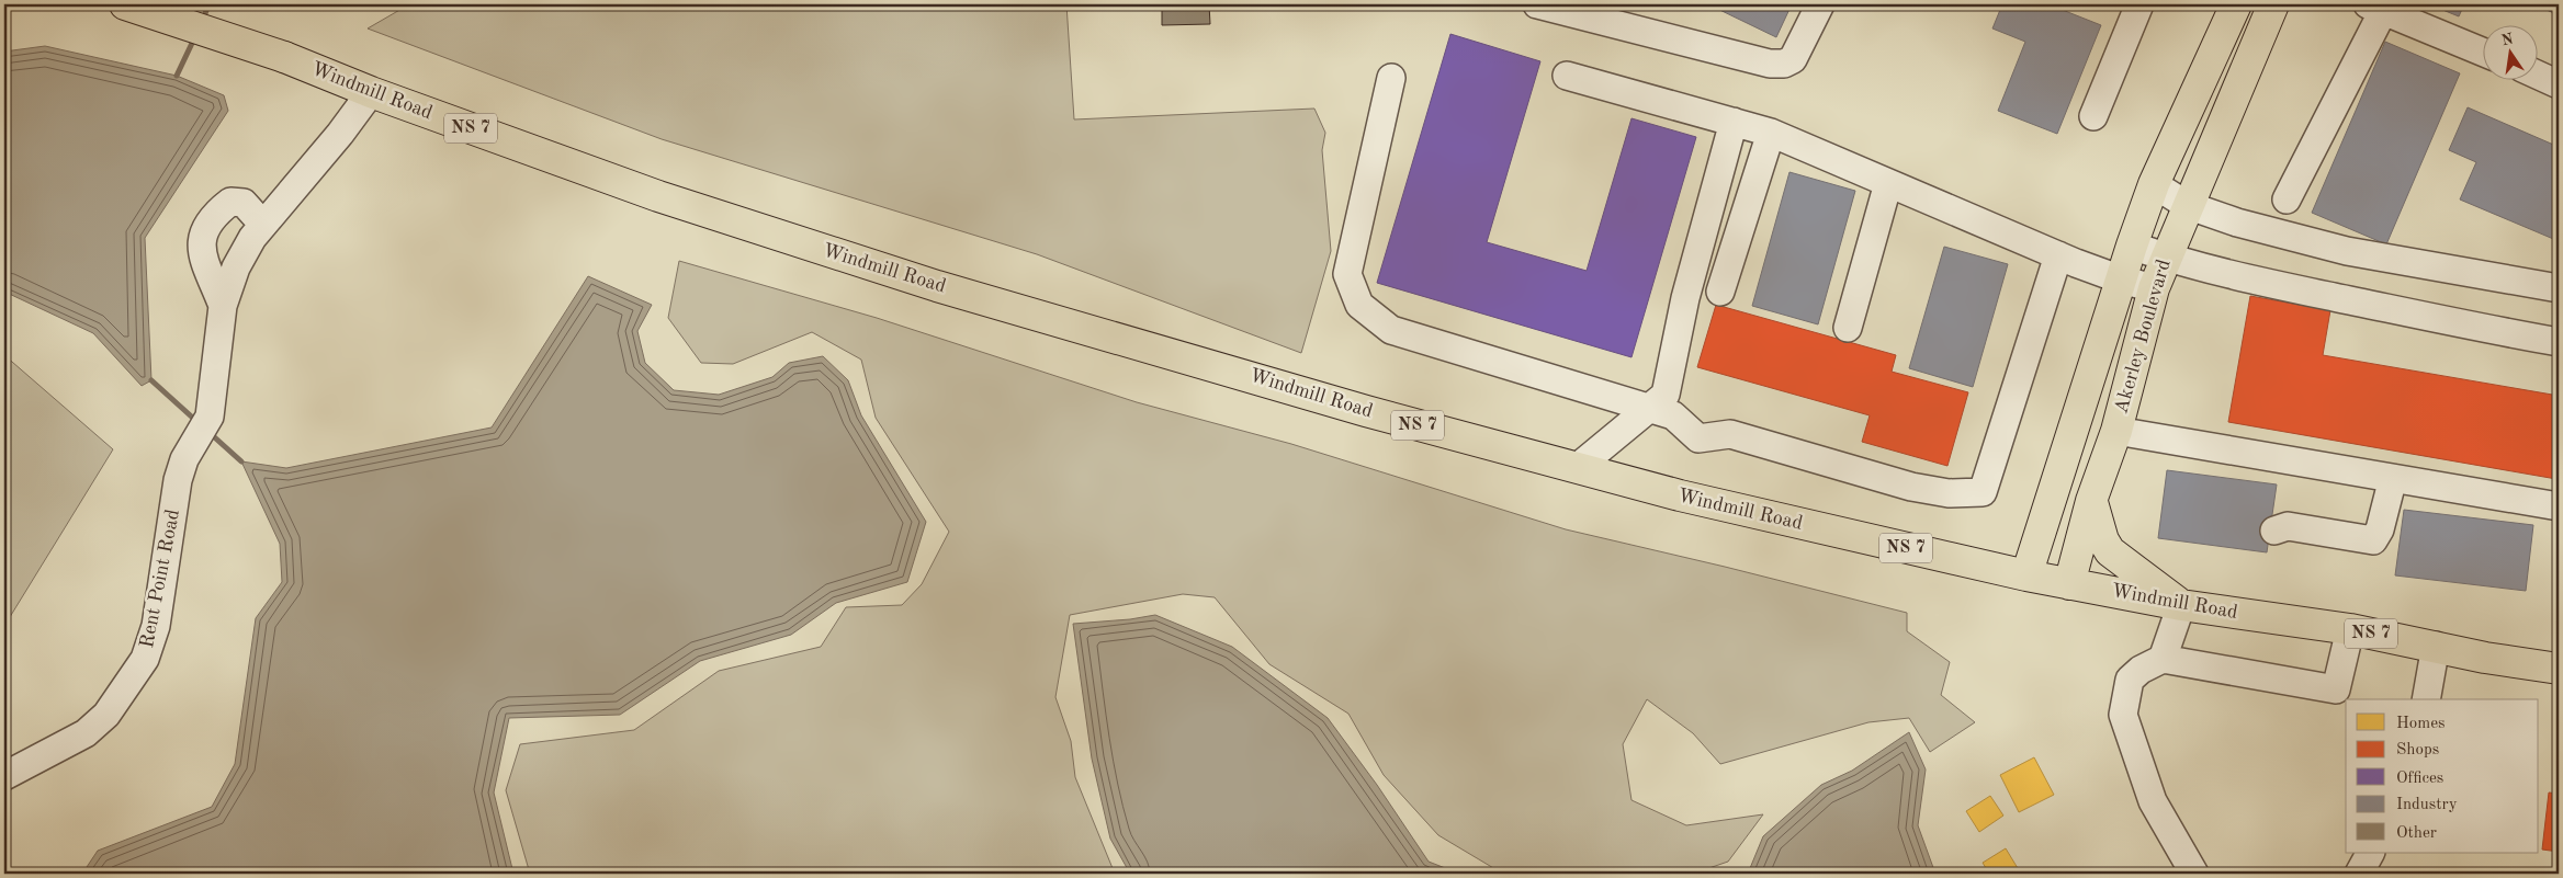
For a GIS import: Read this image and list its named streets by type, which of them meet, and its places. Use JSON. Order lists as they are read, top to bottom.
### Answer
{
  "streets": {
    "main road": ["Windmill Road", "NS 7", "Akerley Boulevard"],
    "street": ["Rent Point Road"]
  },
  "crossings": [
    ["Windmill Road", "Akerley Boulevard"]
  ],
  "legend": [
    "Homes",
    "Shops",
    "Offices",
    "Industry",
    "Other"
  ],
  "north": "top"
}
